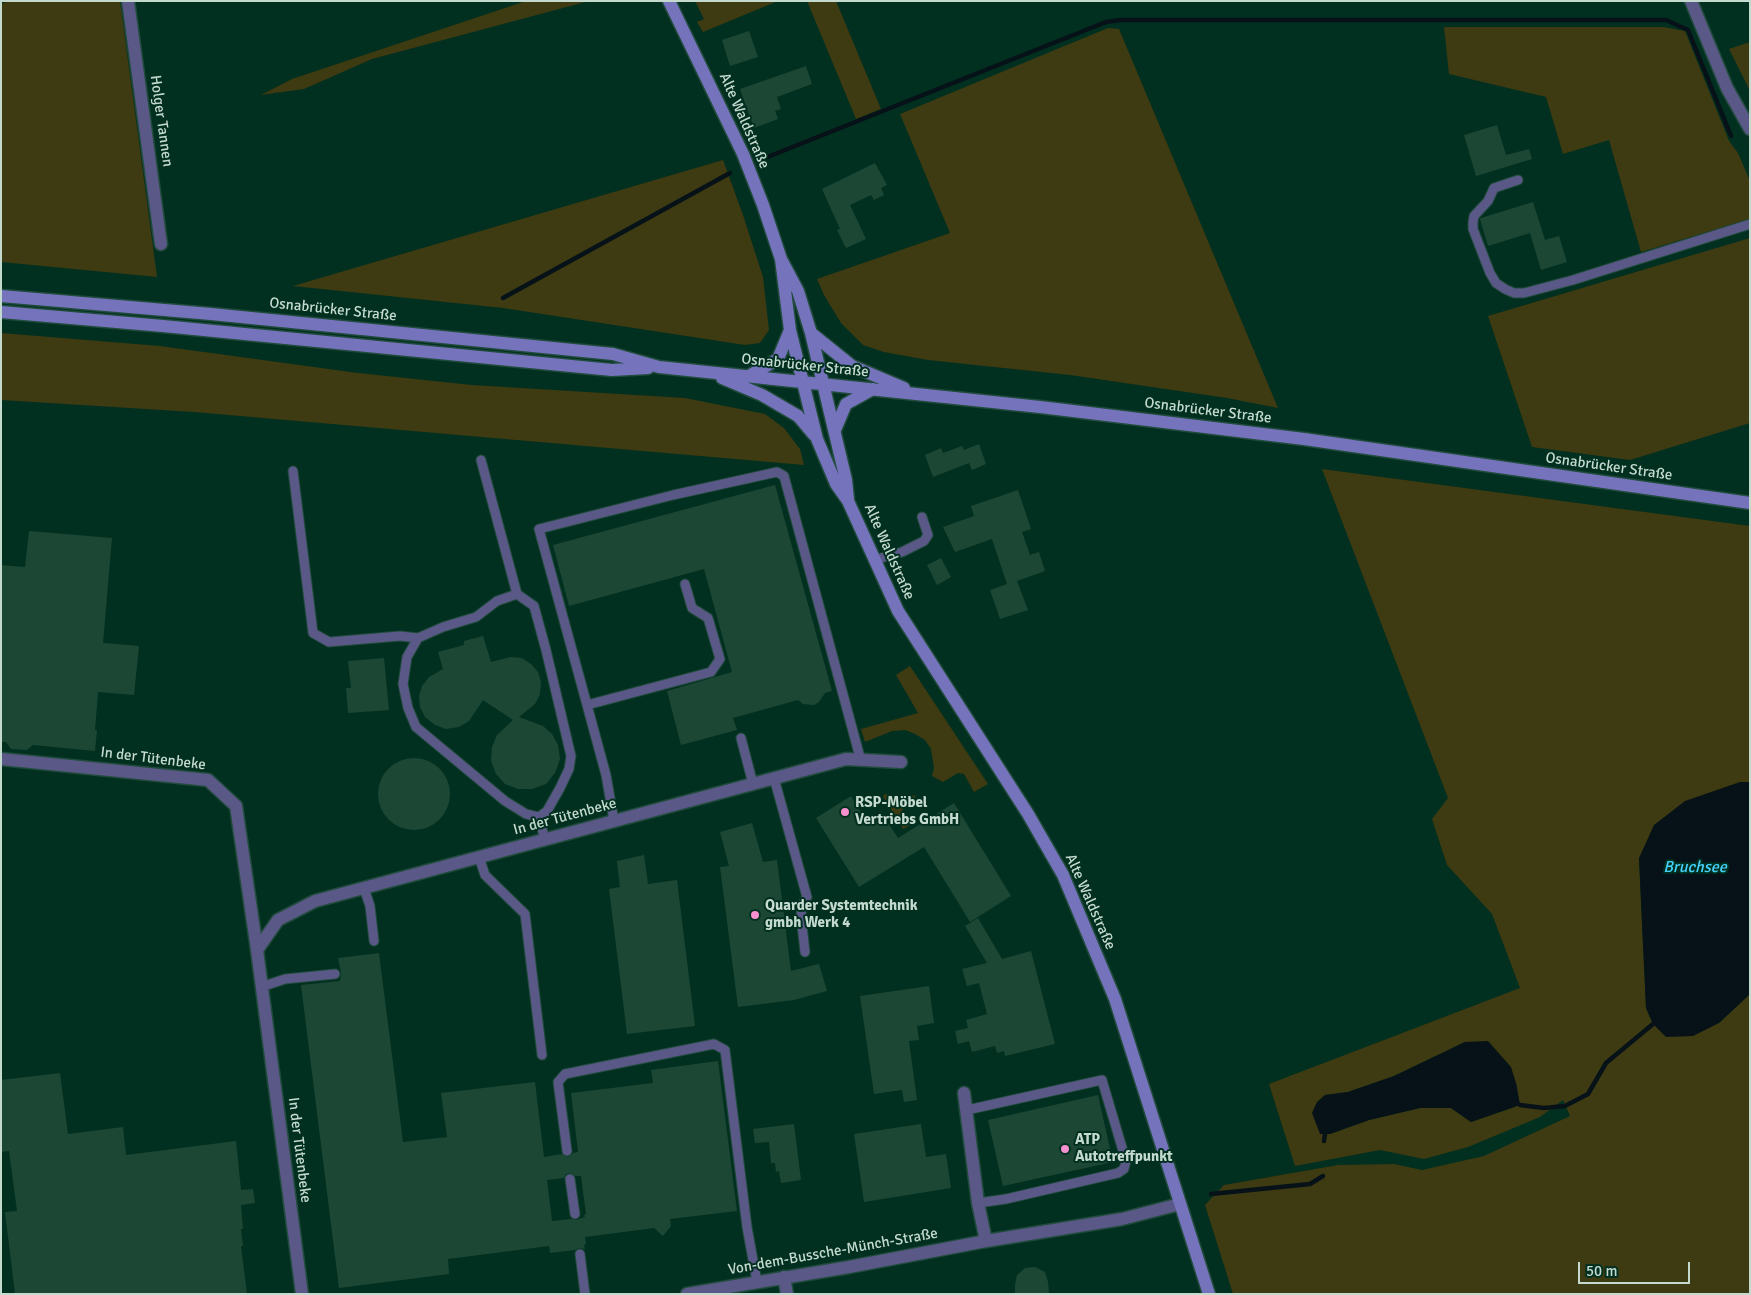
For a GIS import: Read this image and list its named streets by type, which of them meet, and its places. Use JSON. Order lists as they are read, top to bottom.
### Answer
{
  "streets": {
    "main road": ["Alte Waldstraße", "Osnabrücker Straße"],
    "street": ["Holger Tannen", "In der Tütenbeke", "Von-dem-Bussche-Münch-Straße"]
  },
  "crossings": [
    ["Alte Waldstraße", "Osnabrücker Straße"],
    ["Alte Waldstraße", "Von-dem-Bussche-Münch-Straße"]
  ],
  "water": ["Bruchsee"],
  "places": ["RSP-Möbel Vertriebs GmbH", "Quarder Systemtechnik gmbh Werk 4", "ATP Autotreffpunkt"],
  "scale_bar": "50 m"
}
